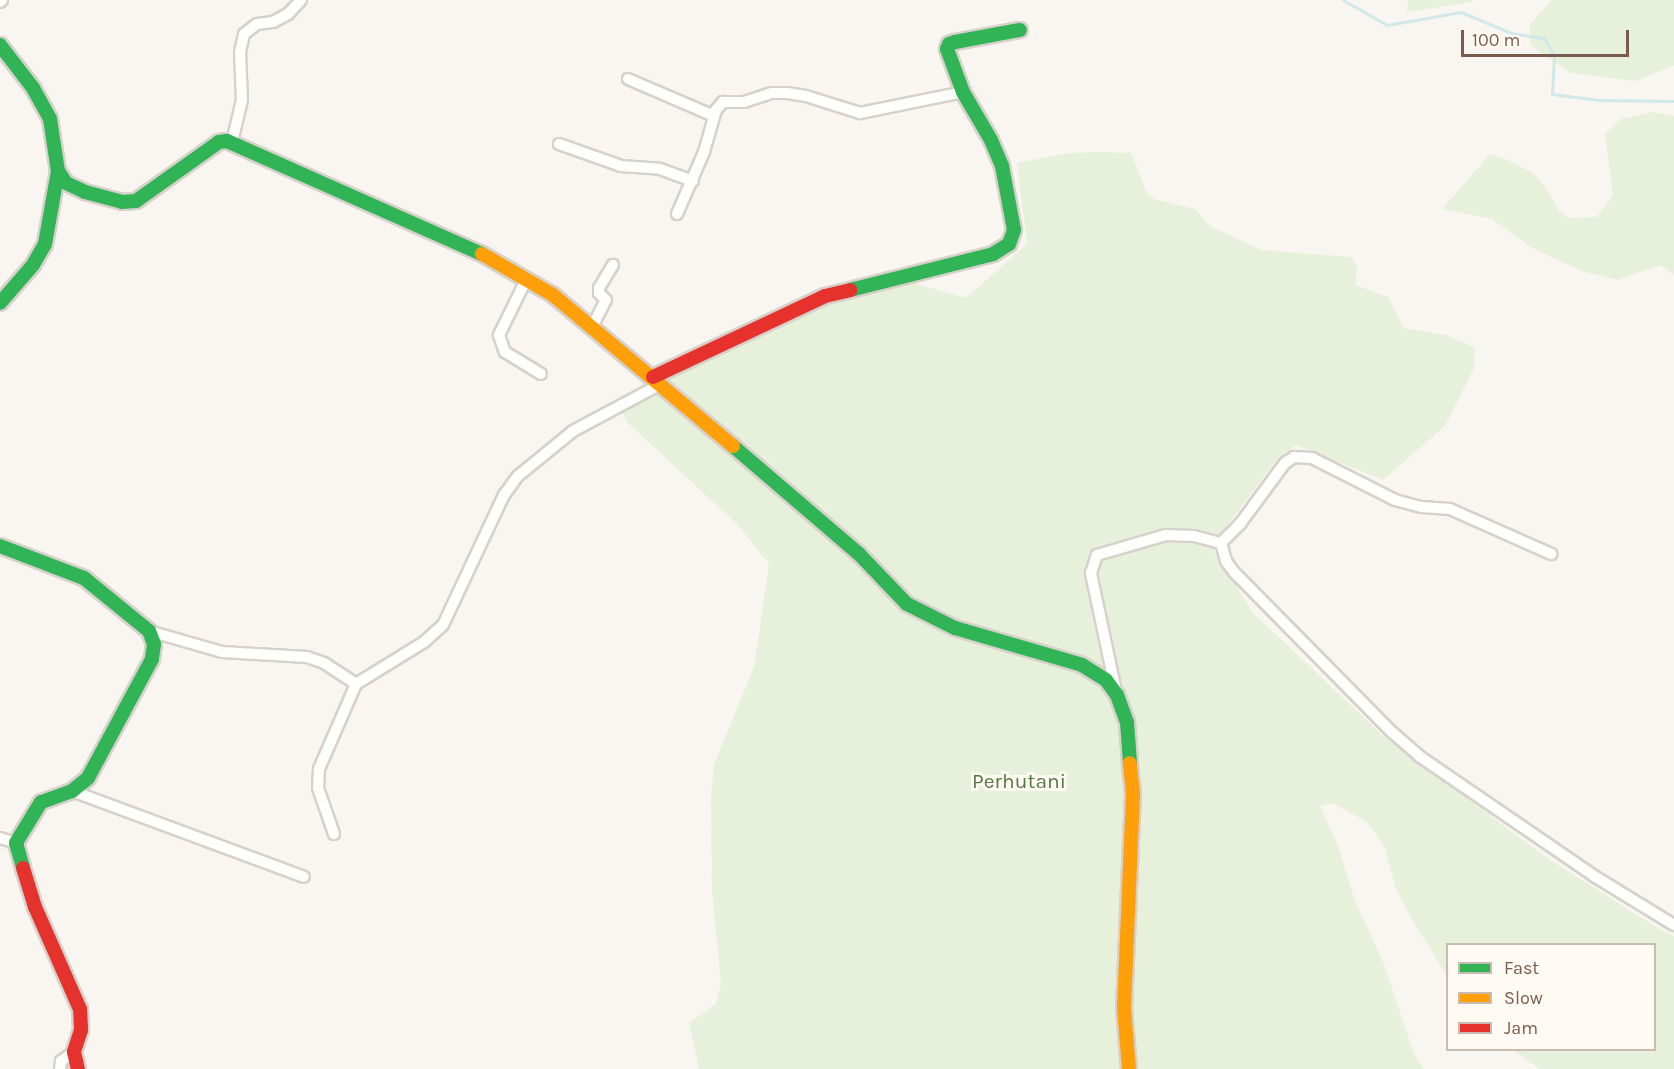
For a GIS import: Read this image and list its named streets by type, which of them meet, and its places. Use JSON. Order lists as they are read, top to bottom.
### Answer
{
  "parks": ["Perhutani"],
  "legend": ["Fast", "Slow", "Jam"],
  "scale_bar": "100 m"
}
